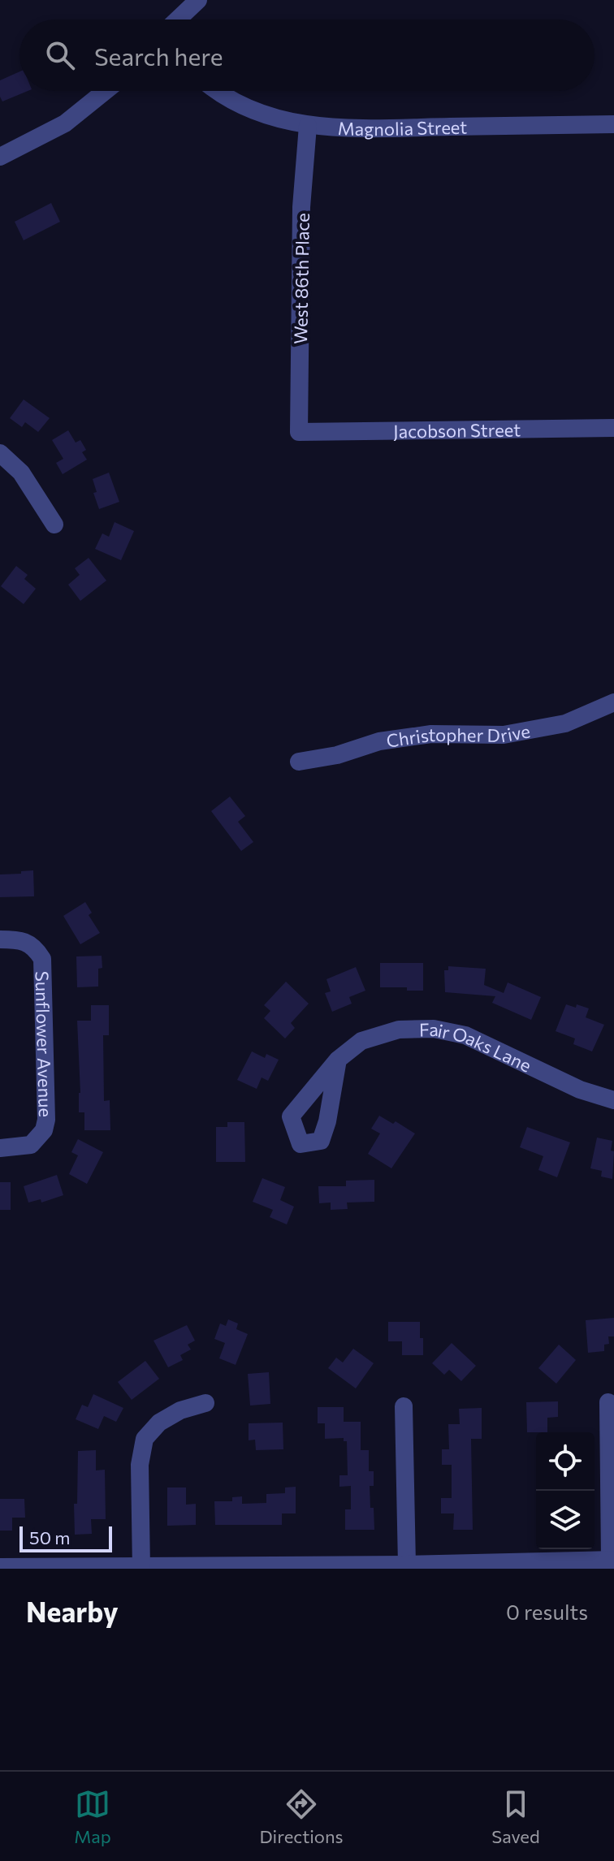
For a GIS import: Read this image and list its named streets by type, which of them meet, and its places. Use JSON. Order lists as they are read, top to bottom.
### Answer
{
  "streets": {
    "street": [
      "Magnolia Street",
      "West 86th Place",
      "Jacobson Street",
      "Christopher Drive",
      "Sunflower Avenue",
      "Fair Oaks Lane"
    ]
  },
  "crossings": [
    ["Magnolia Street", "West 86th Place"],
    ["West 86th Place", "Jacobson Street"]
  ],
  "scale_bar": "50 m",
  "page": {
    "search": "Search here",
    "scale": "50 m",
    "heading": ["Nearby", "0 results"],
    "nav": ["Map", "Directions", "Saved"]
  }
}
